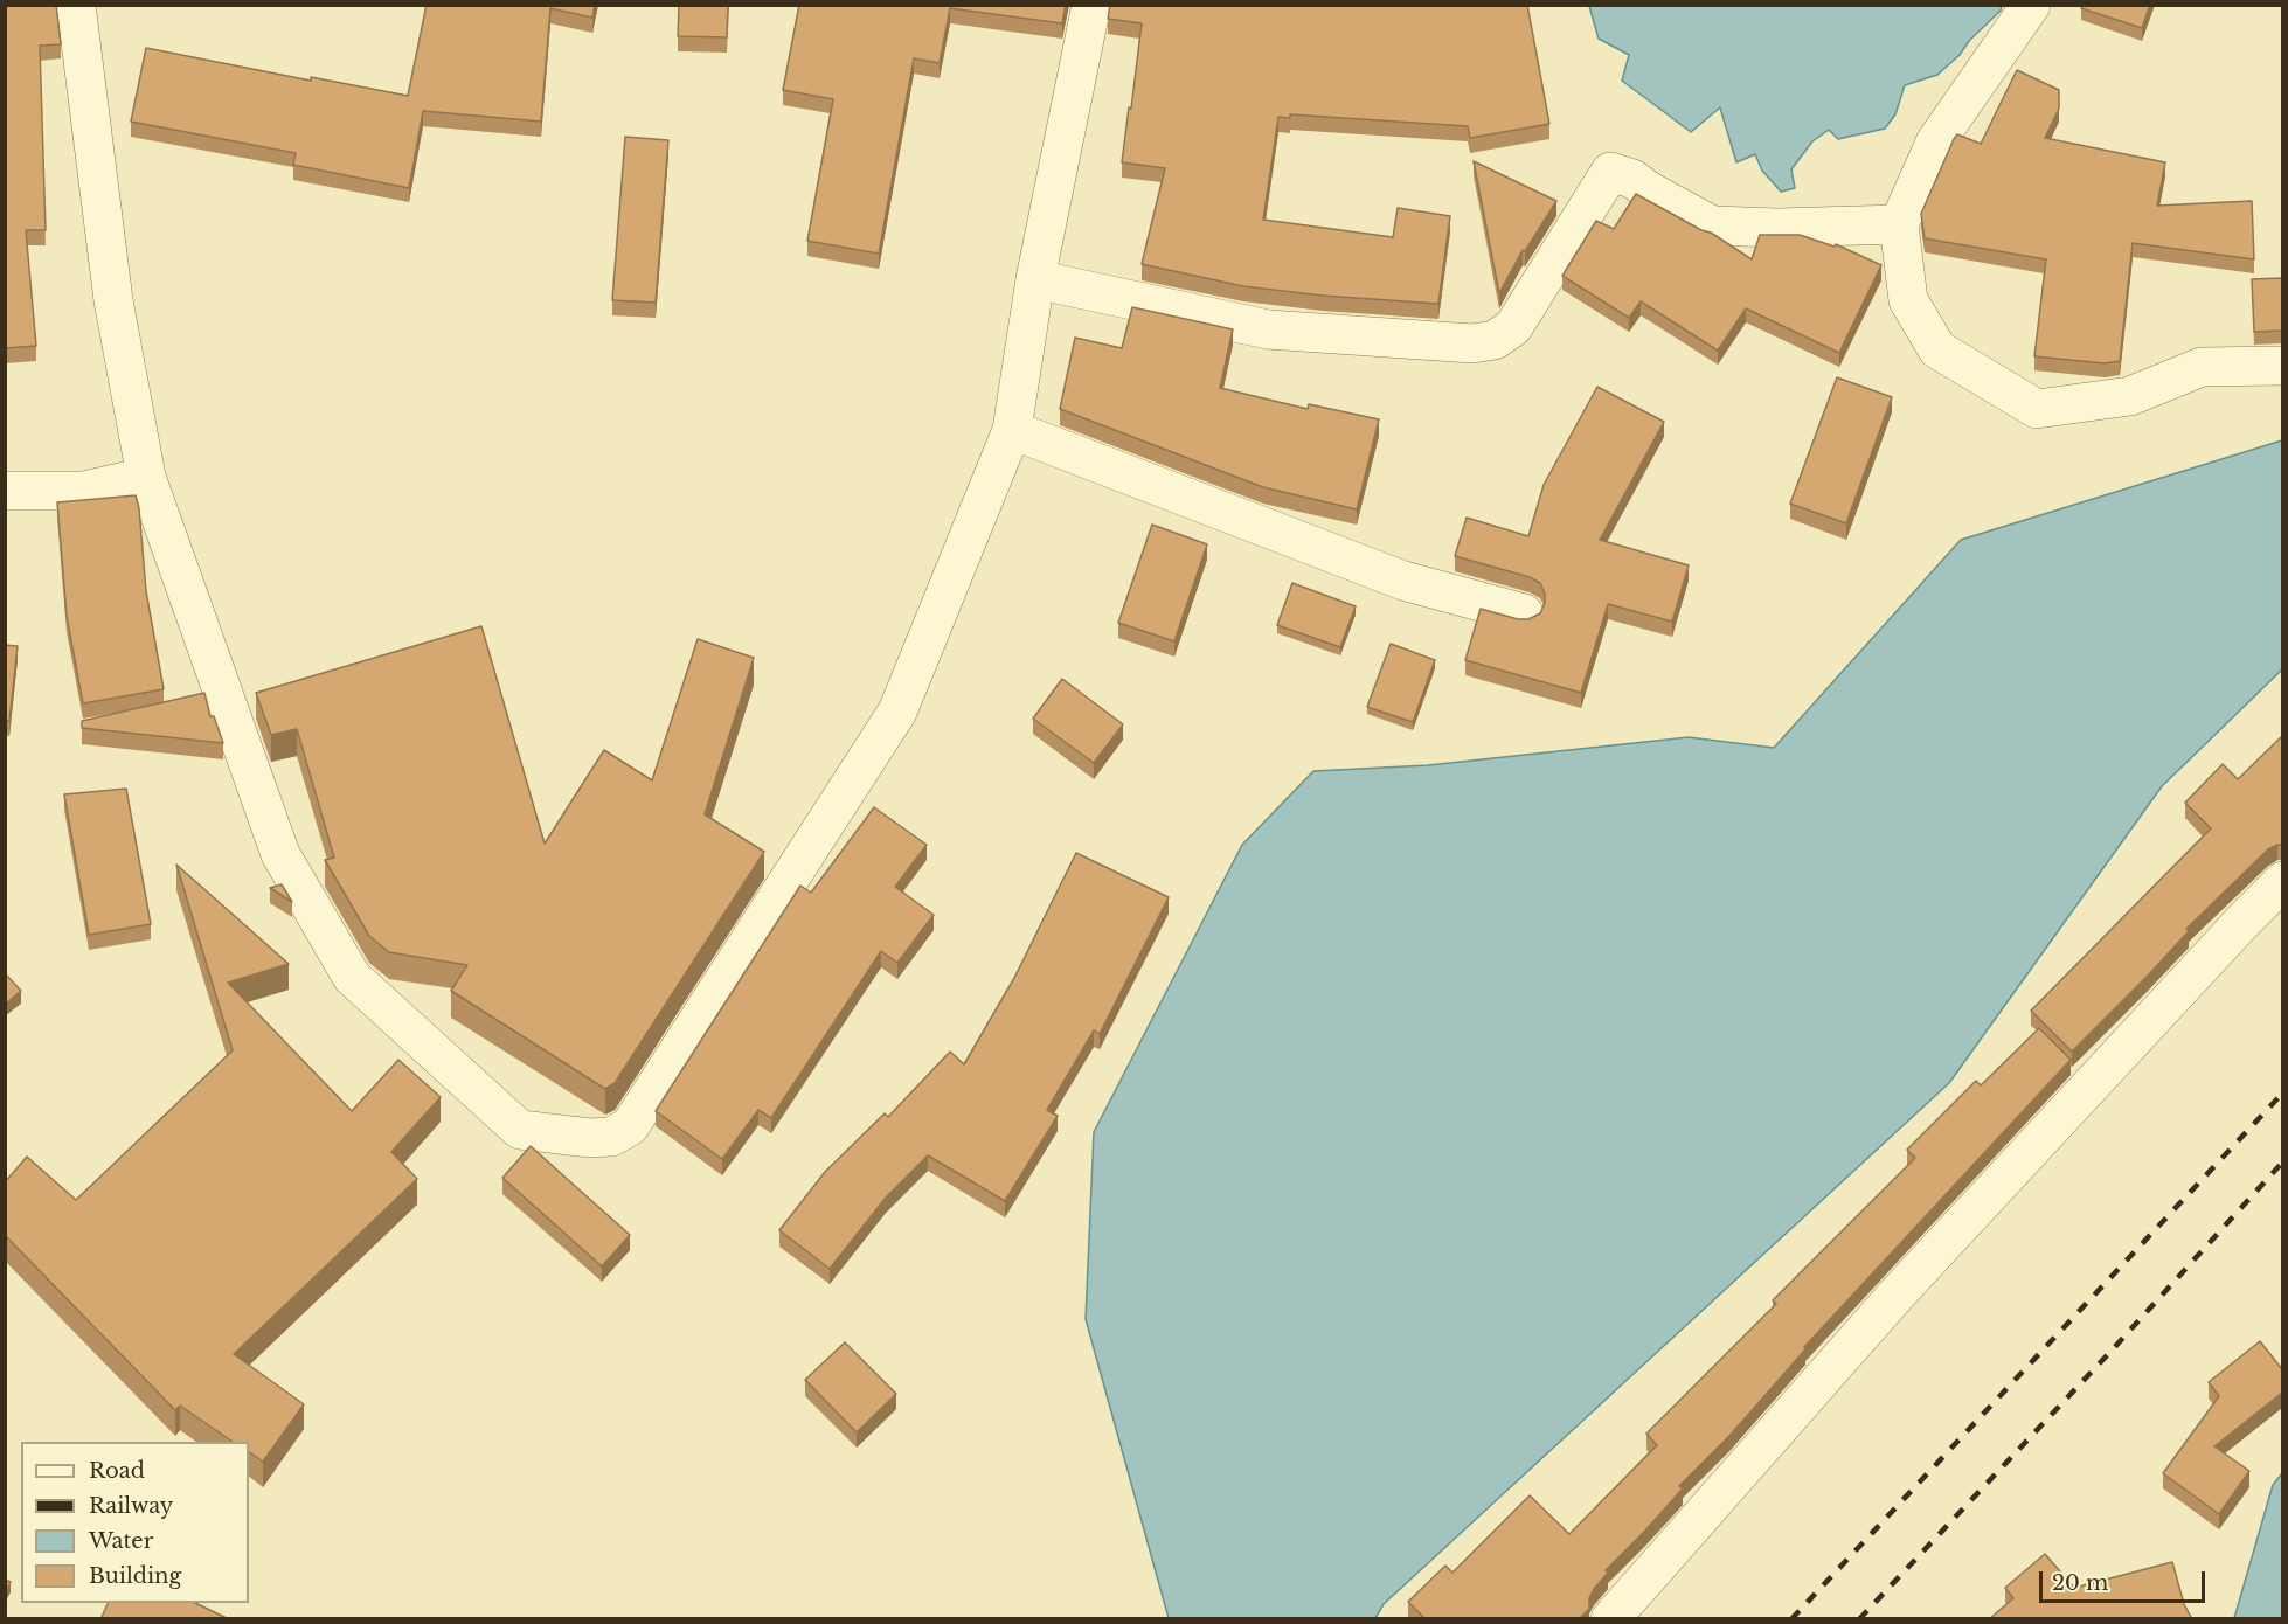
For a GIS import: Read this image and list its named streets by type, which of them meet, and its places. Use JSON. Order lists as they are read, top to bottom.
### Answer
{
  "legend": [
    "Road",
    "Railway",
    "Water",
    "Building"
  ],
  "scale_bar": "20 m"
}
